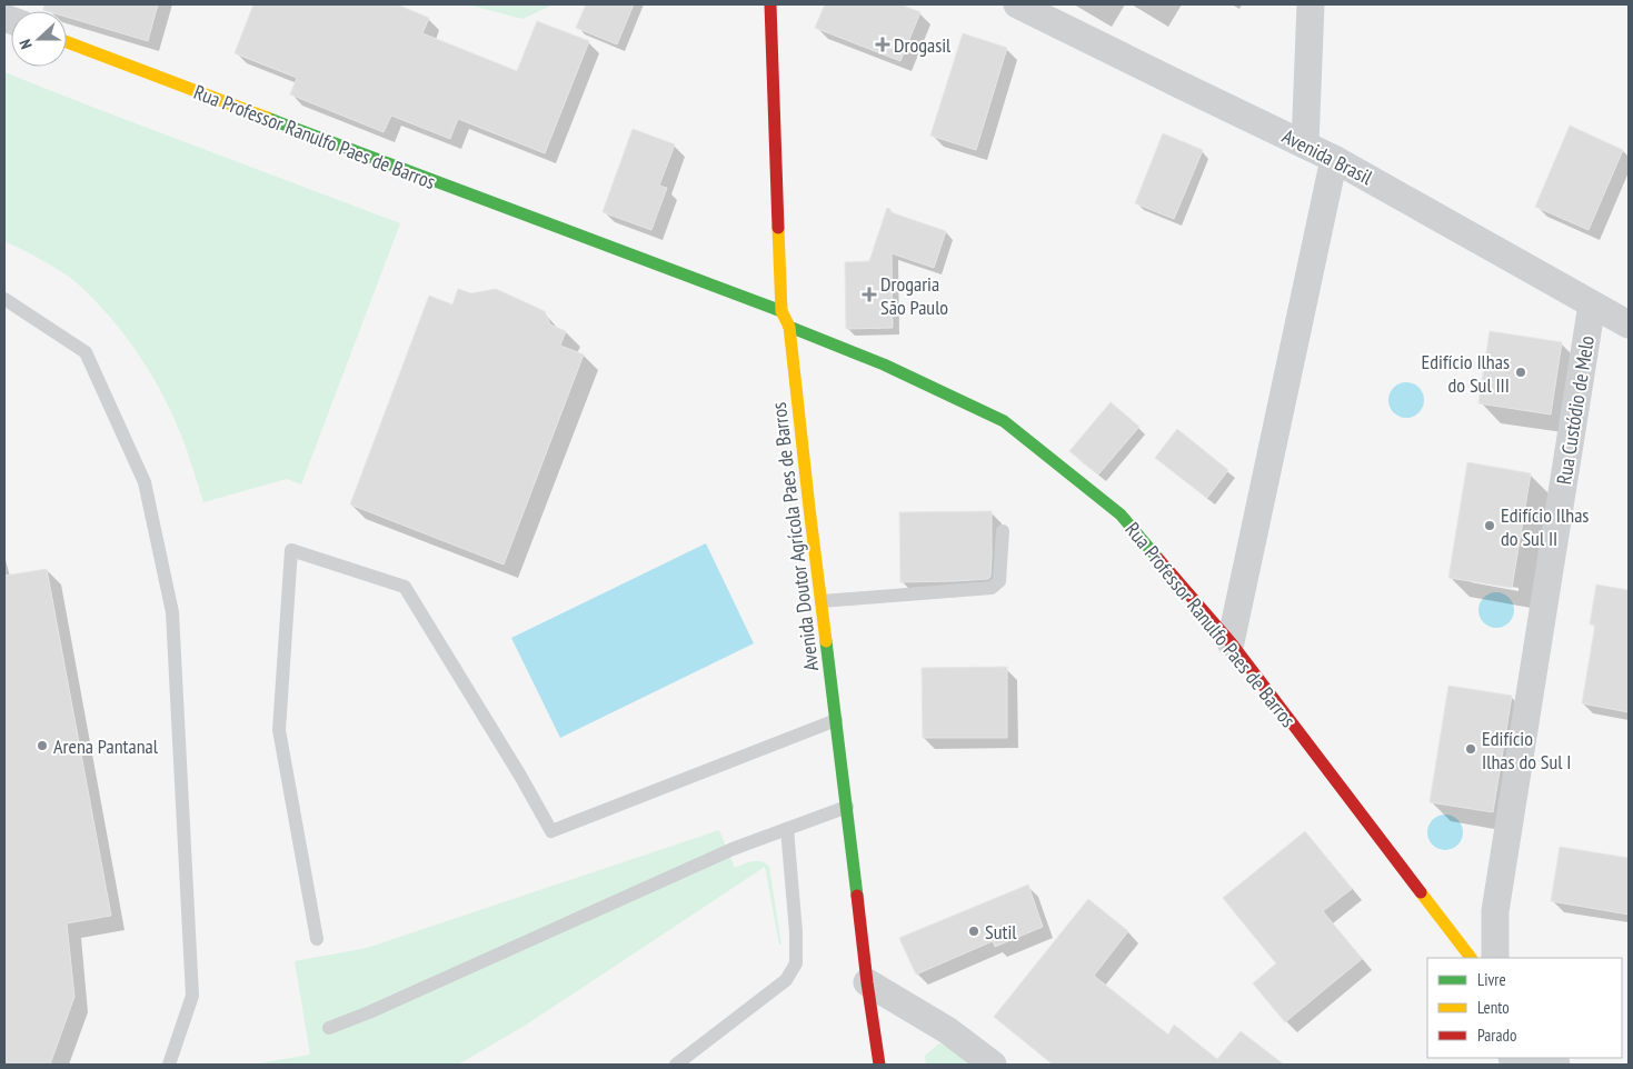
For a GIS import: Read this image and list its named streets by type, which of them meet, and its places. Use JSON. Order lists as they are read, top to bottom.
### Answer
{
  "streets": {
    "street": [
      "Rua Professor Ranulfo Paes de Barros",
      "Avenida Brasil",
      "Rua Custódio de Melo",
      "Avenida Doutor Agrícola Paes de Barros"
    ]
  },
  "crossings": [
    ["Rua Professor Ranulfo Paes de Barros", "Avenida Doutor Agrícola Paes de Barros"],
    ["Avenida Brasil", "Rua Custódio de Melo"]
  ],
  "places": {
    "health": ["Drogasil", "Drogaria São Paulo"],
    "other": [
      "Edifício Ilhas do Sul III",
      "Edifício Ilhas do Sul II",
      "Arena Pantanal",
      "Edifício Ilhas do Sul I",
      "Sutil"
    ]
  },
  "legend": ["Livre", "Lento", "Parado"],
  "north": "left"
}
